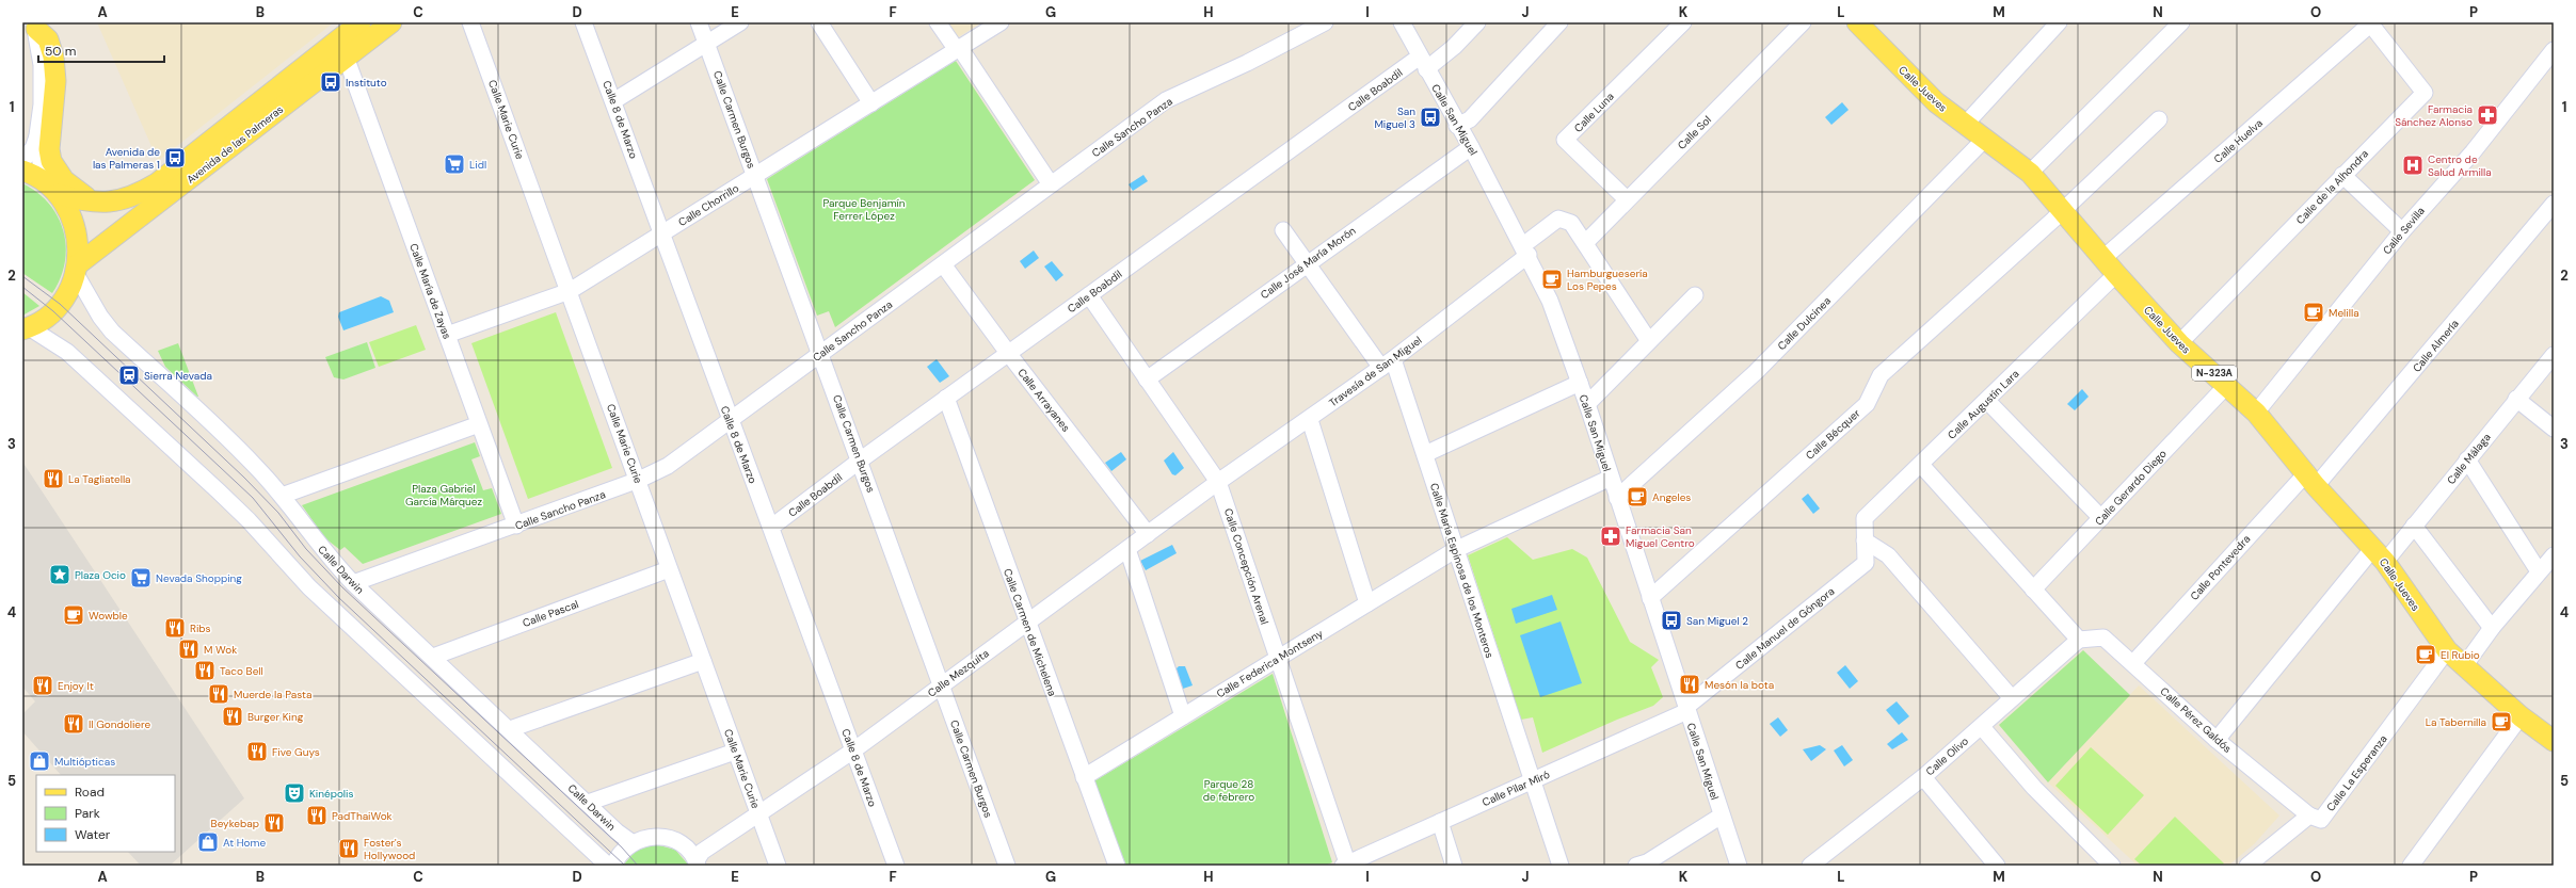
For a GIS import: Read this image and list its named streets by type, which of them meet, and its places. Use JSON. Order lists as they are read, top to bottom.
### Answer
{
  "streets": {
    "main road": ["Calle Jueves", "Avenida de las Palmeras", "N-323A"],
    "street": [
      "Calle Boabdil",
      "Calle Luna",
      "Calle Marie Curie",
      "Calle 8 de Marzo",
      "Calle Carmen Burgos",
      "Calle San Miguel",
      "Calle Sancho Panza",
      "Calle Sol",
      "Calle Huelva",
      "Calle de la Alhondra",
      "Calle Chorrillo",
      "Calle Sevilla",
      "Calle José María Morón",
      "Calle María de Zayas",
      "Calle Dulcinea",
      "Calle Almería",
      "Travesía de San Miguel",
      "Calle Arrayanes",
      "Calle Augustín Lara",
      "Calle Bécquer",
      "Calle Málaga",
      "Calle Gerardo Diego",
      "Calle Concepción Arenal",
      "Calle Pontevedra",
      "Calle Darwin",
      "Calle María Espinosa de los Monteros",
      "Calle Pascal",
      "Calle Manuel de Góngora",
      "Calle Carmen de Michelena",
      "Calle Federica Montseny",
      "Calle Mezquita",
      "Calle Pérez Galdós",
      "Calle Olivo",
      "Calle La Esperanza",
      "Calle Pilar Miró"
    ]
  },
  "crossings": [
    ["Calle Jueves", "Calle Huelva"],
    ["Calle Jueves", "Calle de la Alhondra"],
    ["Calle Jueves", "Calle Sevilla"],
    ["Calle Jueves", "Calle Dulcinea"],
    ["Calle Jueves", "Calle Almería"],
    ["Calle Jueves", "Calle Augustín Lara"],
    ["Calle Jueves", "Calle Bécquer"],
    ["Calle Jueves", "Calle Málaga"],
    ["Calle Jueves", "Calle Gerardo Diego"],
    ["Calle Jueves", "Calle Pontevedra"],
    ["Calle Jueves", "Calle La Esperanza"],
    ["Calle Boabdil", "Calle 8 de Marzo"],
    ["Calle Boabdil", "Calle Carmen Burgos"],
    ["Calle Boabdil", "Calle San Miguel"],
    ["Calle Boabdil", "Calle Arrayanes"],
    ["Calle Boabdil", "Calle Concepción Arenal"],
    ["Calle Boabdil", "Calle Carmen de Michelena"],
    ["Calle Luna", "Calle Sol"],
    ["Calle Marie Curie", "Calle Sancho Panza"],
    ["Calle Marie Curie", "Calle Chorrillo"],
    ["Calle Marie Curie", "Calle Pascal"],
    ["Calle Marie Curie", "Calle Mezquita"],
    ["Calle 8 de Marzo", "Calle Sancho Panza"],
    ["Calle 8 de Marzo", "Calle Chorrillo"],
    ["Calle 8 de Marzo", "Calle Mezquita"],
    ["Calle Carmen Burgos", "Calle Sancho Panza"],
    ["Calle Carmen Burgos", "Calle Chorrillo"],
    ["Calle Carmen Burgos", "Calle Mezquita"],
    ["Calle San Miguel", "Calle José María Morón"],
    ["Calle San Miguel", "Calle Dulcinea"],
    ["Calle San Miguel", "Travesía de San Miguel"],
    ["Calle San Miguel", "Calle Bécquer"],
    ["Calle San Miguel", "Calle Manuel de Góngora"],
    ["Calle San Miguel", "Calle Federica Montseny"],
    ["Calle San Miguel", "Calle Pilar Miró"],
    ["Calle Sancho Panza", "Calle María de Zayas"],
    ["Calle Sancho Panza", "Calle Arrayanes"],
    ["Calle Sancho Panza", "Calle Darwin"],
    ["Calle Huelva", "Calle de la Alhondra"],
    ["Avenida de las Palmeras", "Calle María de Zayas"],
    ["Avenida de las Palmeras", "Calle Darwin"],
    ["Calle Chorrillo", "Calle María de Zayas"],
    ["Calle José María Morón", "Calle Concepción Arenal"],
    ["Calle José María Morón", "Calle María Espinosa de los Monteros"],
    ["Calle Almería", "Calle Pontevedra"],
    ["Travesía de San Miguel", "Calle Concepción Arenal"],
    ["Travesía de San Miguel", "Calle María Espinosa de los Monteros"],
    ["Travesía de San Miguel", "Calle Mezquita"],
    ["Calle Arrayanes", "Calle Mezquita"],
    ["Calle Augustín Lara", "Calle Manuel de Góngora"],
    ["Calle Málaga", "Calle Pérez Galdós"],
    ["Calle Concepción Arenal", "Calle Federica Montseny"],
    ["Calle Concepción Arenal", "Calle Mezquita"],
    ["Calle Concepción Arenal", "Calle Pilar Miró"],
    ["Calle Pontevedra", "Calle Pérez Galdós"],
    ["Calle Darwin", "Calle Pascal"],
    ["Calle María Espinosa de los Monteros", "Calle Federica Montseny"],
    ["Calle María Espinosa de los Monteros", "Calle Pilar Miró"],
    ["Calle Manuel de Góngora", "Calle Pilar Miró"],
    ["Calle Carmen de Michelena", "Calle Federica Montseny"],
    ["Calle Carmen de Michelena", "Calle Mezquita"],
    ["Calle Pérez Galdós", "Calle Olivo"],
    ["Calle Pérez Galdós", "Calle La Esperanza"]
  ],
  "parks": ["Parque Benjamín Ferrer López", "Plaza Gabriel García Márquez", "Parque 28 de febrero"],
  "places": {
    "bus stop": [
      "Instituto",
      "San Miguel 3",
      "Avenida de las Palmeras 1",
      "San Miguel 2"
    ],
    "pharmacy": ["Farmacia Sánchez Alonso", "Farmacia San Miguel Centro"],
    "supermarket": ["Lidl", "Nevada Shopping"],
    "hospital": ["Centro de Salud Armilla"],
    "cafe": [
      "Hamburguesería Los Pepes",
      "Melilla",
      "Angeles",
      "Wowble",
      "El Rubio",
      "La Tabernilla"
    ],
    "station": ["Sierra Nevada"],
    "restaurant": [
      "La Tagliatella",
      "Ribs",
      "M Wok",
      "Taco Bell",
      "Mesón la bota",
      "Enjoy It",
      "Muerde la Pasta",
      "Burger King",
      "Il Gondoliere",
      "Five Guys",
      "PadThaiWok",
      "Beykebap",
      "Foster's Hollywood"
    ],
    "place": ["Plaza Ocio"],
    "shop": ["Multiópticas", "At Home"],
    "theatre": ["Kinépolis"]
  },
  "legend": ["Road", "Park", "Water"],
  "scale_bar": "50 m",
  "grid": {
    "columns": [
      "A",
      "B",
      "C",
      "D",
      "E",
      "F",
      "G",
      "H",
      "I",
      "J",
      "K",
      "L",
      "M",
      "N",
      "O",
      "P"
    ],
    "rows": [
      "1",
      "2",
      "3",
      "4",
      "5"
    ]
  }
}
